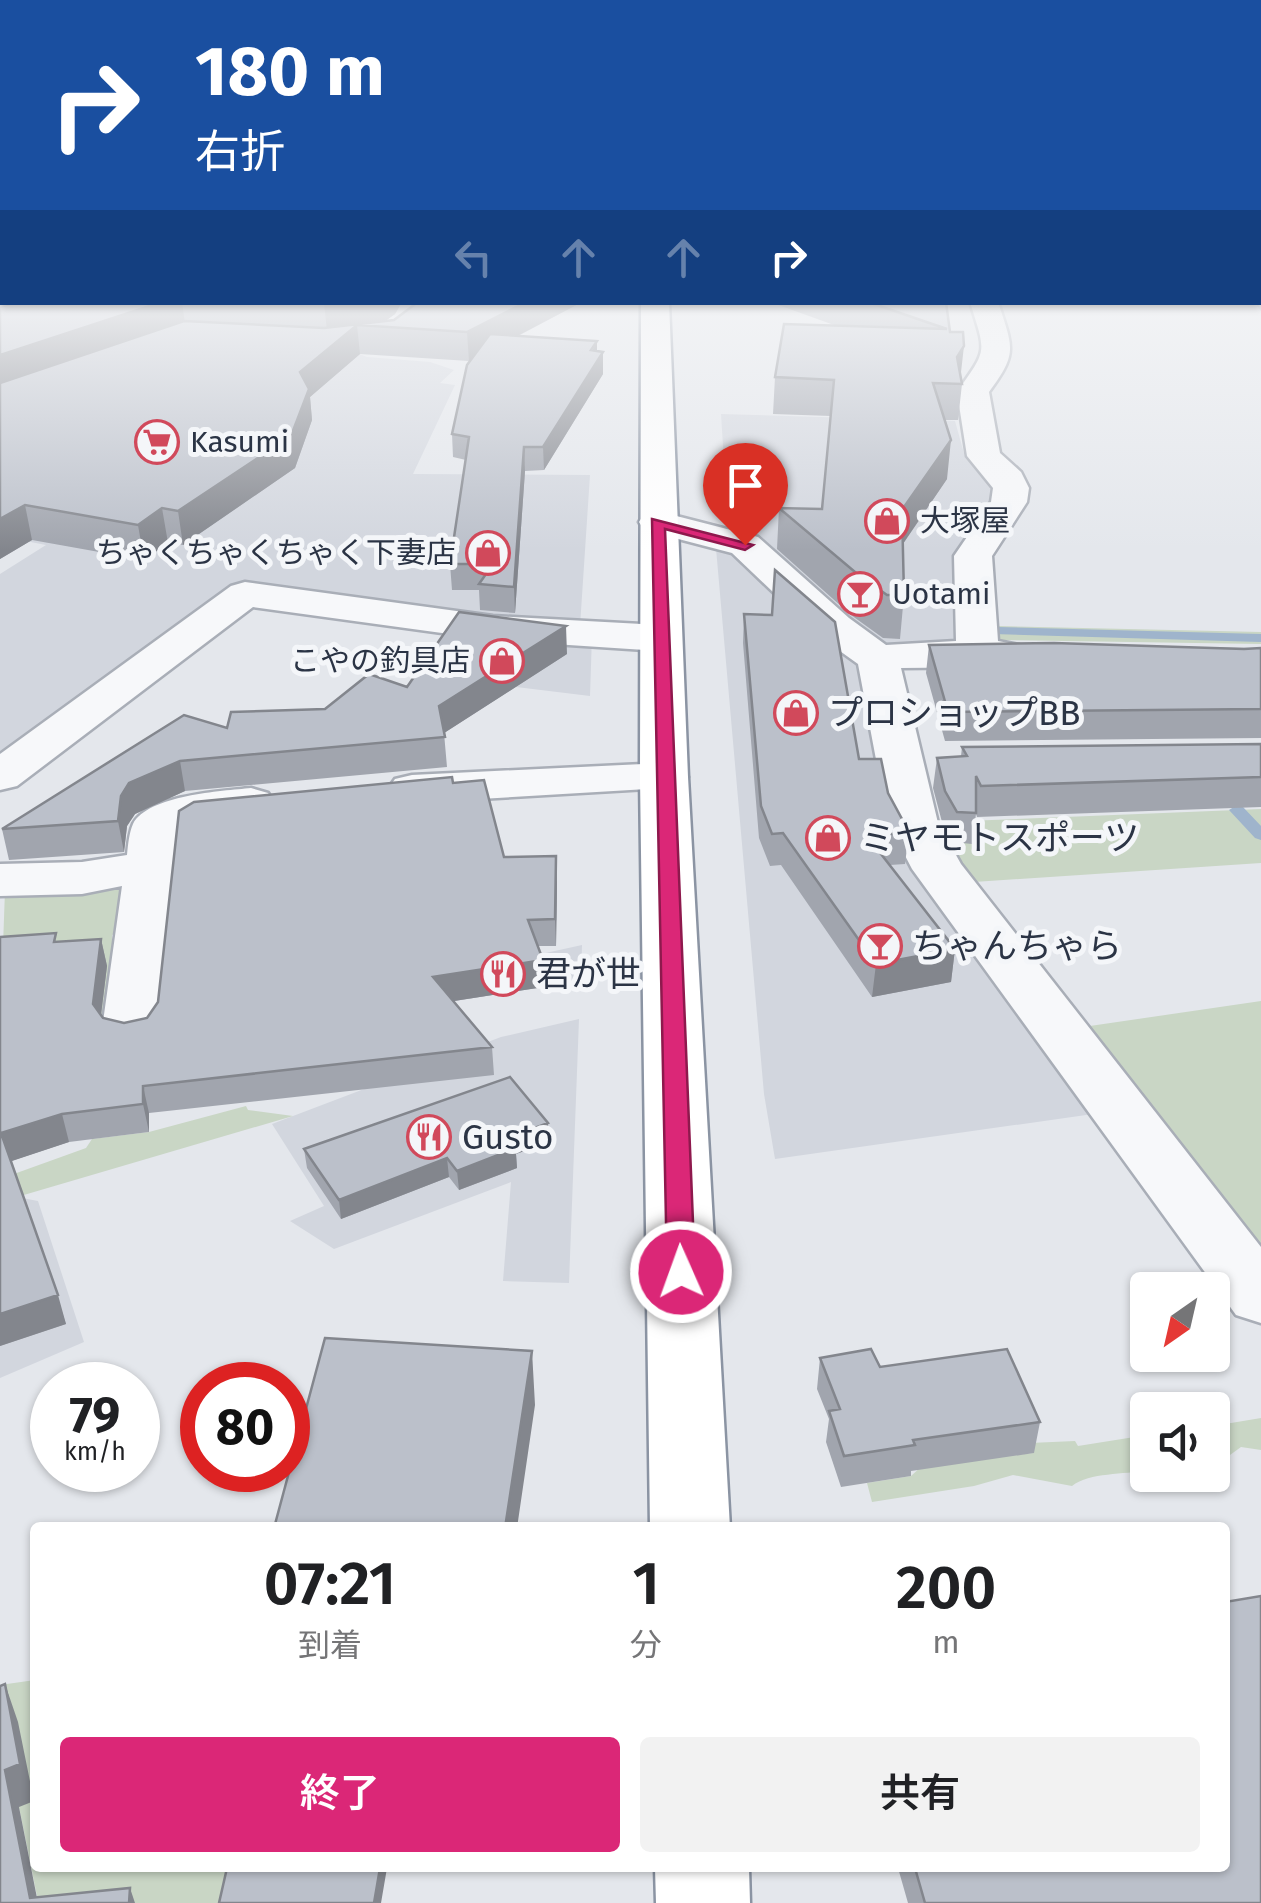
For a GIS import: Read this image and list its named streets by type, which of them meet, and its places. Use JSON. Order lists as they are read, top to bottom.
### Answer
{
  "places": {
    "supermarket": ["Kasumi"],
    "shop": [
      "大塚屋",
      "ちゃくちゃくちゃく下妻店",
      "こやの釣具店",
      "プロショップBB",
      "ミヤモトスポーツ"
    ],
    "bar": ["Uotami", "ちゃんちゃら"],
    "restaurant": ["君が世", "Gusto"]
  },
  "north": "bottom left",
  "page": {
    "turn": ["180 m", "右折"],
    "speed": "79 km/h",
    "limit": "80",
    "eta": [
      "07:21",
      "到着",
      "1",
      "分",
      "200",
      "m"
    ],
    "buttons": ["終了", "共有"]
  }
}
